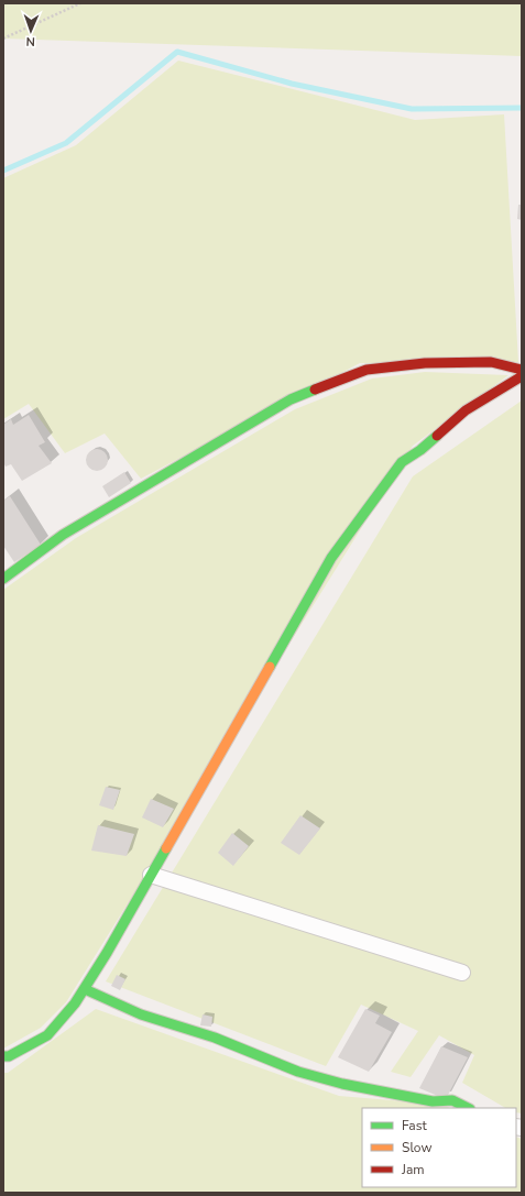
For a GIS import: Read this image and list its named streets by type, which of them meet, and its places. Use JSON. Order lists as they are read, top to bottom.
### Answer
{
  "legend": ["Fast", "Slow", "Jam"],
  "north": "bottom"
}
